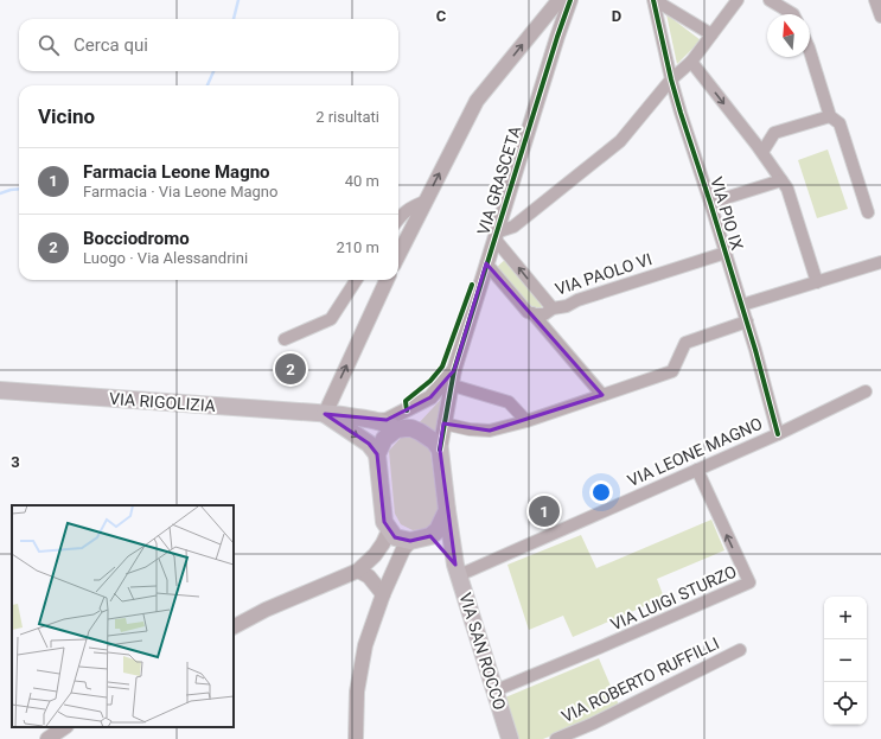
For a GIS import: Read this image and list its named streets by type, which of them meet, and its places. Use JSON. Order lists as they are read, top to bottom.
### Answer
{
  "streets": {
    "main road": ["VIA RIGOLIZIA", "VIA SAN ROCCO"],
    "street": [
      "VIA GRASCETA",
      "VIA PIO IX",
      "VIA PAOLO VI",
      "VIA LEONE MAGNO",
      "VIA LUIGI STURZO",
      "VIA ROBERTO RUFFILLI"
    ]
  },
  "crossings": [
    ["VIA GRASCETA", "VIA PAOLO VI"],
    ["VIA PIO IX", "VIA PAOLO VI"],
    ["VIA PIO IX", "VIA LEONE MAGNO"],
    ["VIA LEONE MAGNO", "VIA LUIGI STURZO"],
    ["VIA LEONE MAGNO", "VIA SAN ROCCO"],
    ["VIA LUIGI STURZO", "VIA SAN ROCCO"]
  ],
  "north": "top",
  "page": {
    "search": "Cerca qui",
    "heading": ["Vicino", "2 risultati"],
    "list": [
      {
        "mark": "1",
        "name": "Farmacia Leone Magno",
        "note": "Farmacia · Via Leone Magno",
        "value": "40 m"
      },
      {
        "mark": "2",
        "name": "Bocciodromo",
        "note": "Luogo · Via Alessandrini",
        "value": "210 m"
      }
    ],
    "pins": ["2", "1"],
    "map_buttons": ["+", "−"]
  },
  "grid": {
    "columns": ["C", "D"],
    "rows": ["3"]
  }
}
